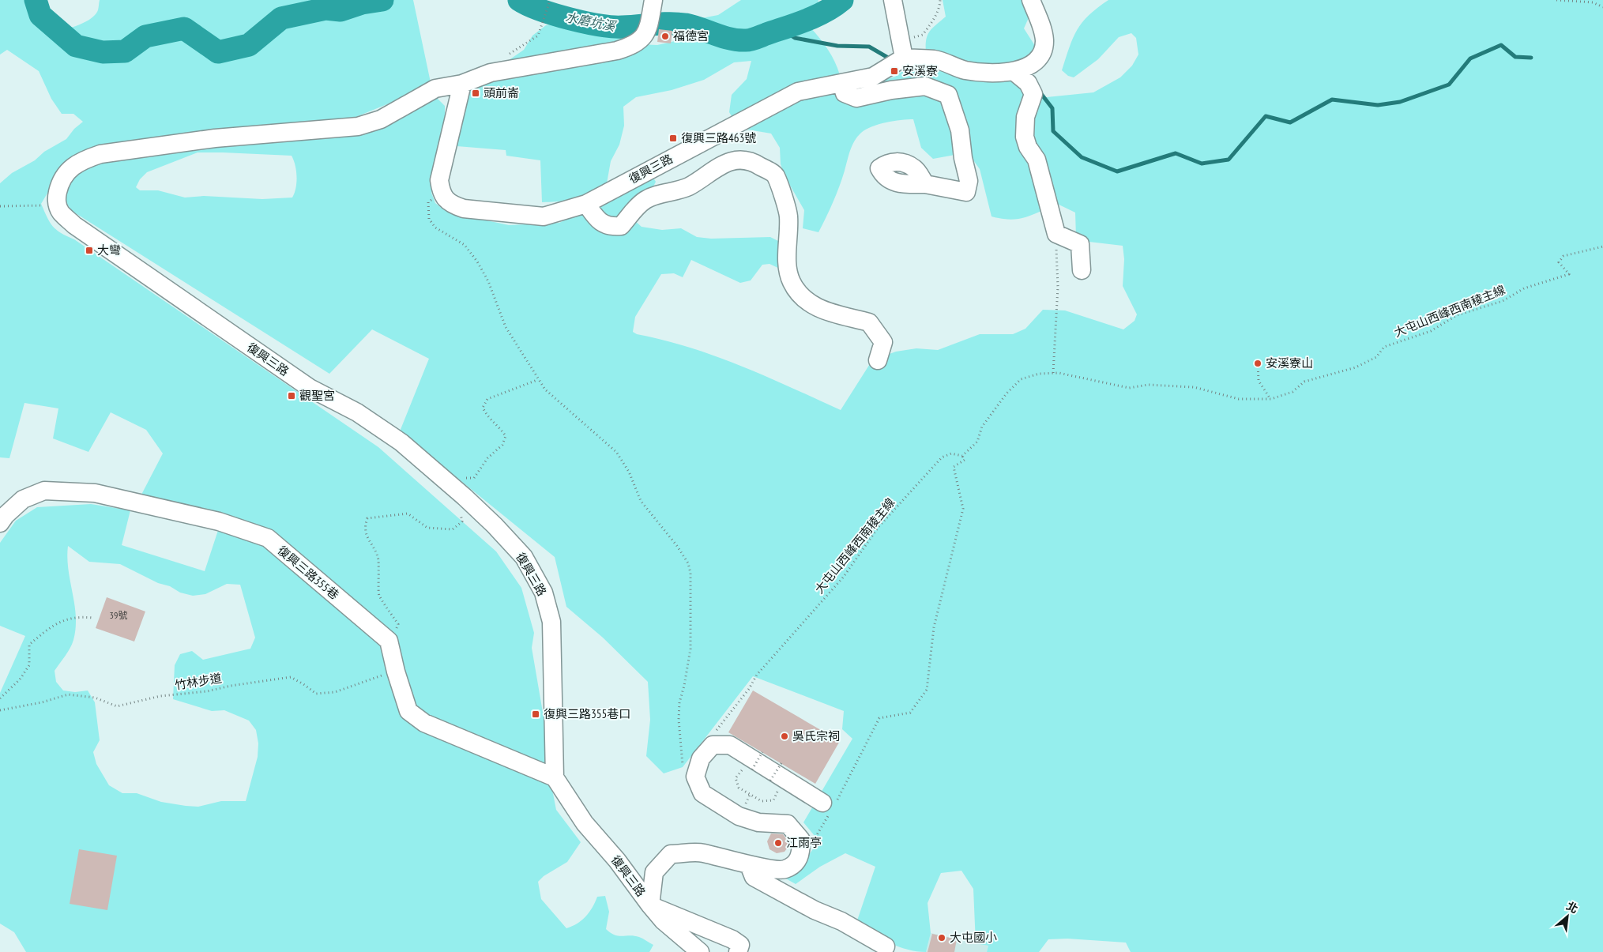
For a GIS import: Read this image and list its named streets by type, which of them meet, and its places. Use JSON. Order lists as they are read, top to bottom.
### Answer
{
  "streets": {
    "street": ["復興三路", "復興三路355巷"],
    "path": ["大屯山西峰西南稜主線", "竹林步道"]
  },
  "water": ["水磨坑溪"],
  "places": {
    "other": [
      "福德宮",
      "安溪寮山",
      "吳氏宗祠",
      "江雨亭",
      "大屯國小"
    ],
    "transit": [
      "安溪寮",
      "頭前崙",
      "復興三路463號",
      "大彎",
      "觀聖宮",
      "復興三路355巷口"
    ]
  },
  "house_numbers": ["39號"],
  "north": "top right"
}
